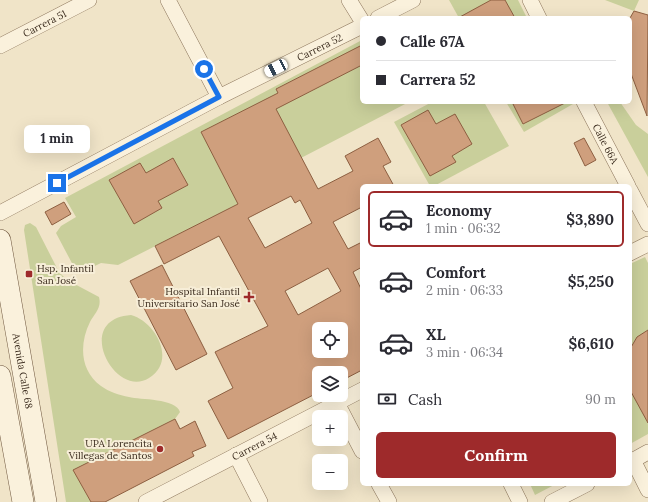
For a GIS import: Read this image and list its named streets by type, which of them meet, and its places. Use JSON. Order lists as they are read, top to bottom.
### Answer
{
  "streets": {
    "main road": ["Avenida Calle 68"],
    "street": [
      "Carrera 51",
      "Carrera 52",
      "Calle 66A",
      "Carrera 54"
    ]
  },
  "places": {
    "transit": ["Hsp. Infantil San José"],
    "health": ["Hospital Infantil Universitario San José"],
    "other": ["UPA Lorencita Villegas de Santos"]
  },
  "page": {
    "banner": ["Calle 67A", "Carrera 52"],
    "bubble": "1 min",
    "list": [
      {
        "name": "Economy",
        "note": "1 min · 06:32",
        "value": "$3,890"
      },
      {
        "name": "Comfort",
        "note": "2 min · 06:33",
        "value": "$5,250"
      },
      {
        "name": "XL",
        "note": "3 min · 06:34",
        "value": "$6,610"
      }
    ],
    "map_buttons": ["+", "−"],
    "pay": ["Cash", "90 m"],
    "buttons": "Confirm"
  }
}
